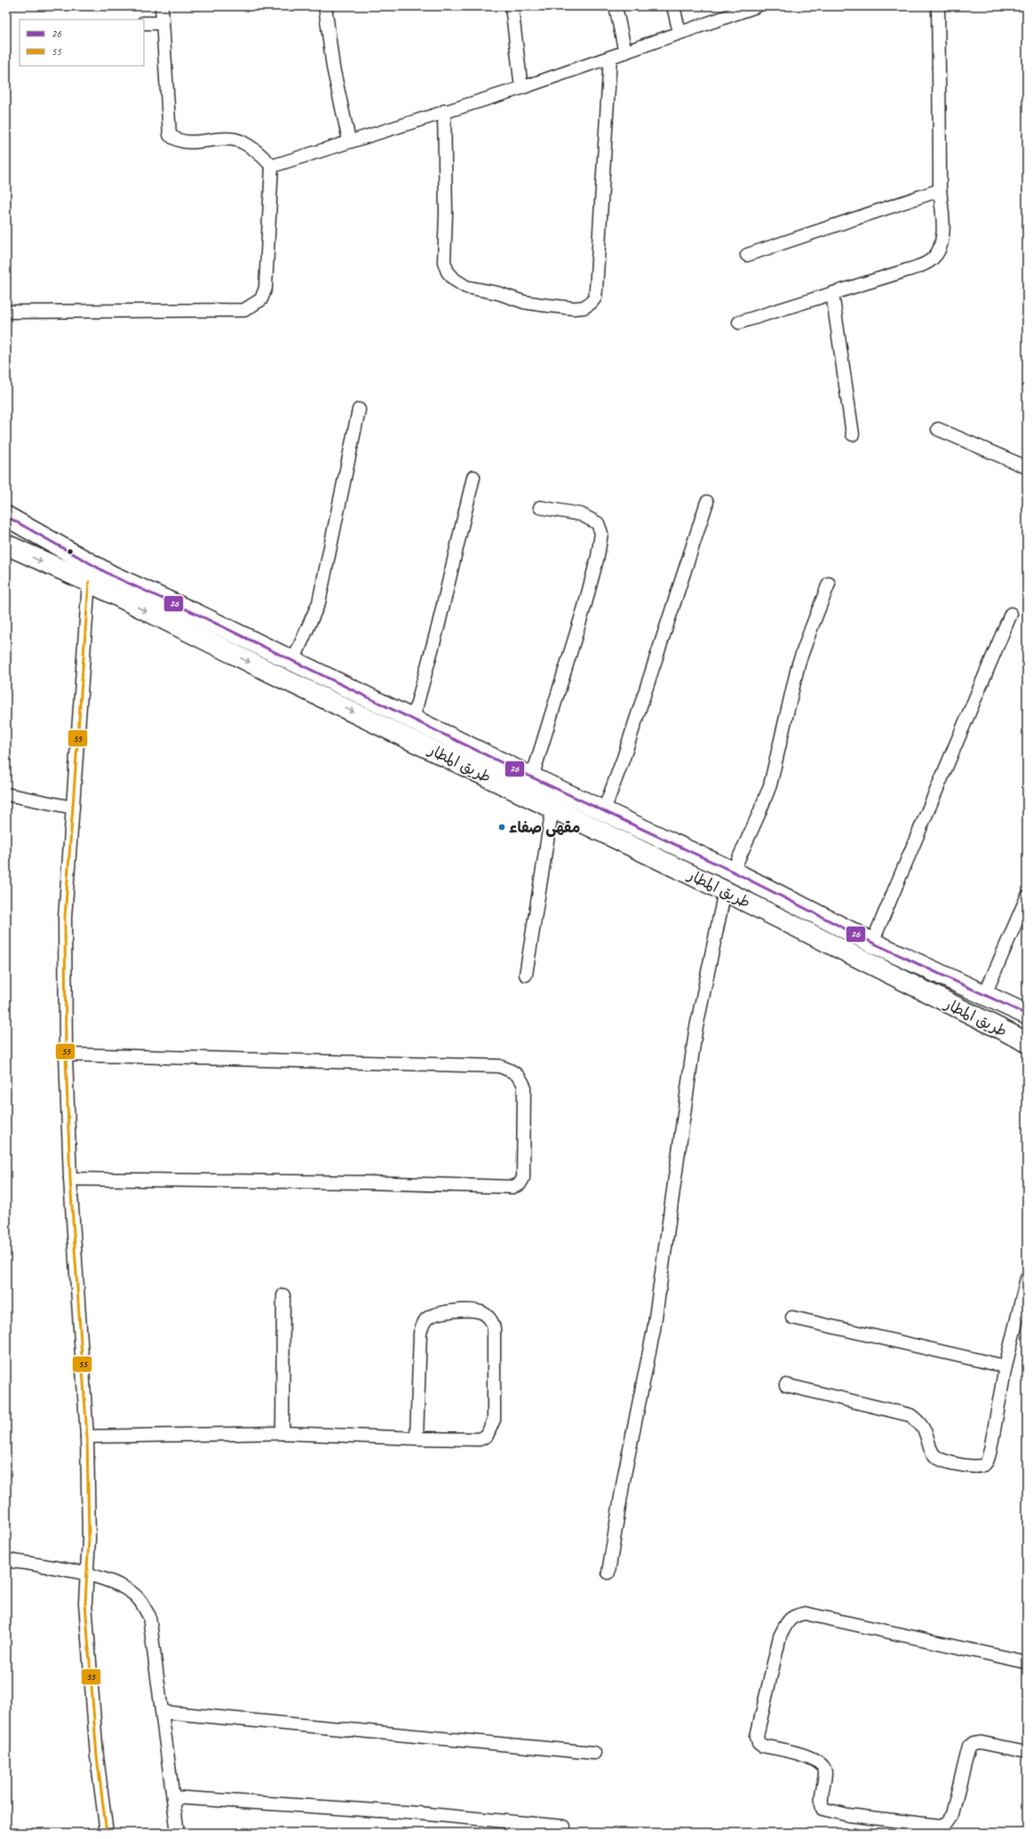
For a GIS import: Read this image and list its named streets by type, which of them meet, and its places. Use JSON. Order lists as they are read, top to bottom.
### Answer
{
  "streets": {
    "main road": ["طريق المطار"]
  },
  "places": ["مقهى صفاء"],
  "lines": ["transit line 26", "transit line 55"],
  "legend": ["26", "55"]
}
